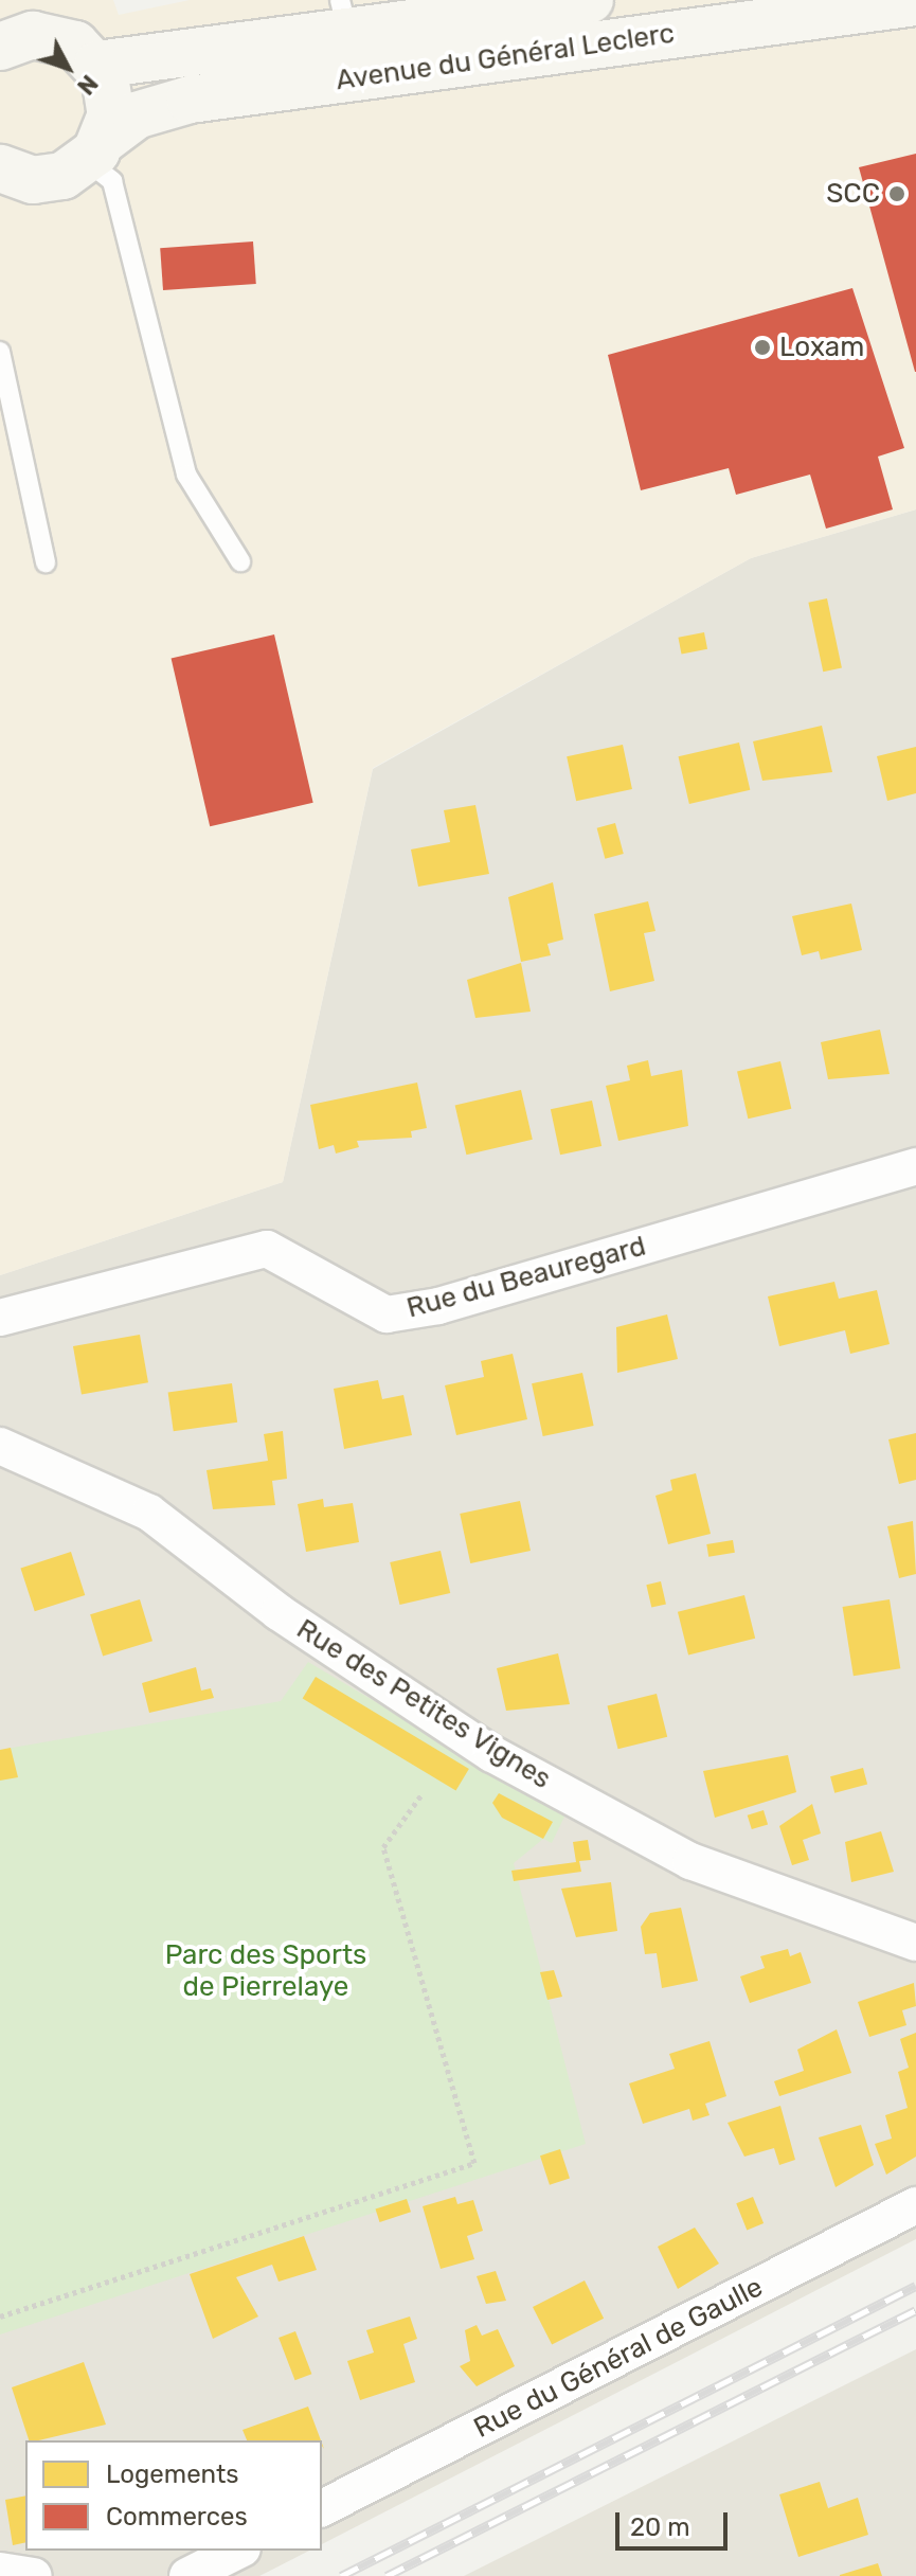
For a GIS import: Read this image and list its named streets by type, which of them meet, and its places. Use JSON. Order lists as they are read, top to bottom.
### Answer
{
  "streets": {
    "main road": ["Avenue du Général Leclerc"],
    "street": ["Rue du Beauregard", "Rue des Petites Vignes", "Rue du Général de Gaulle"]
  },
  "parks": ["Parc des Sports de Pierrelaye"],
  "places": ["SCC", "Loxam"],
  "legend": ["Logements", "Commerces"],
  "scale_bar": "20 m",
  "north": "bottom right"
}
